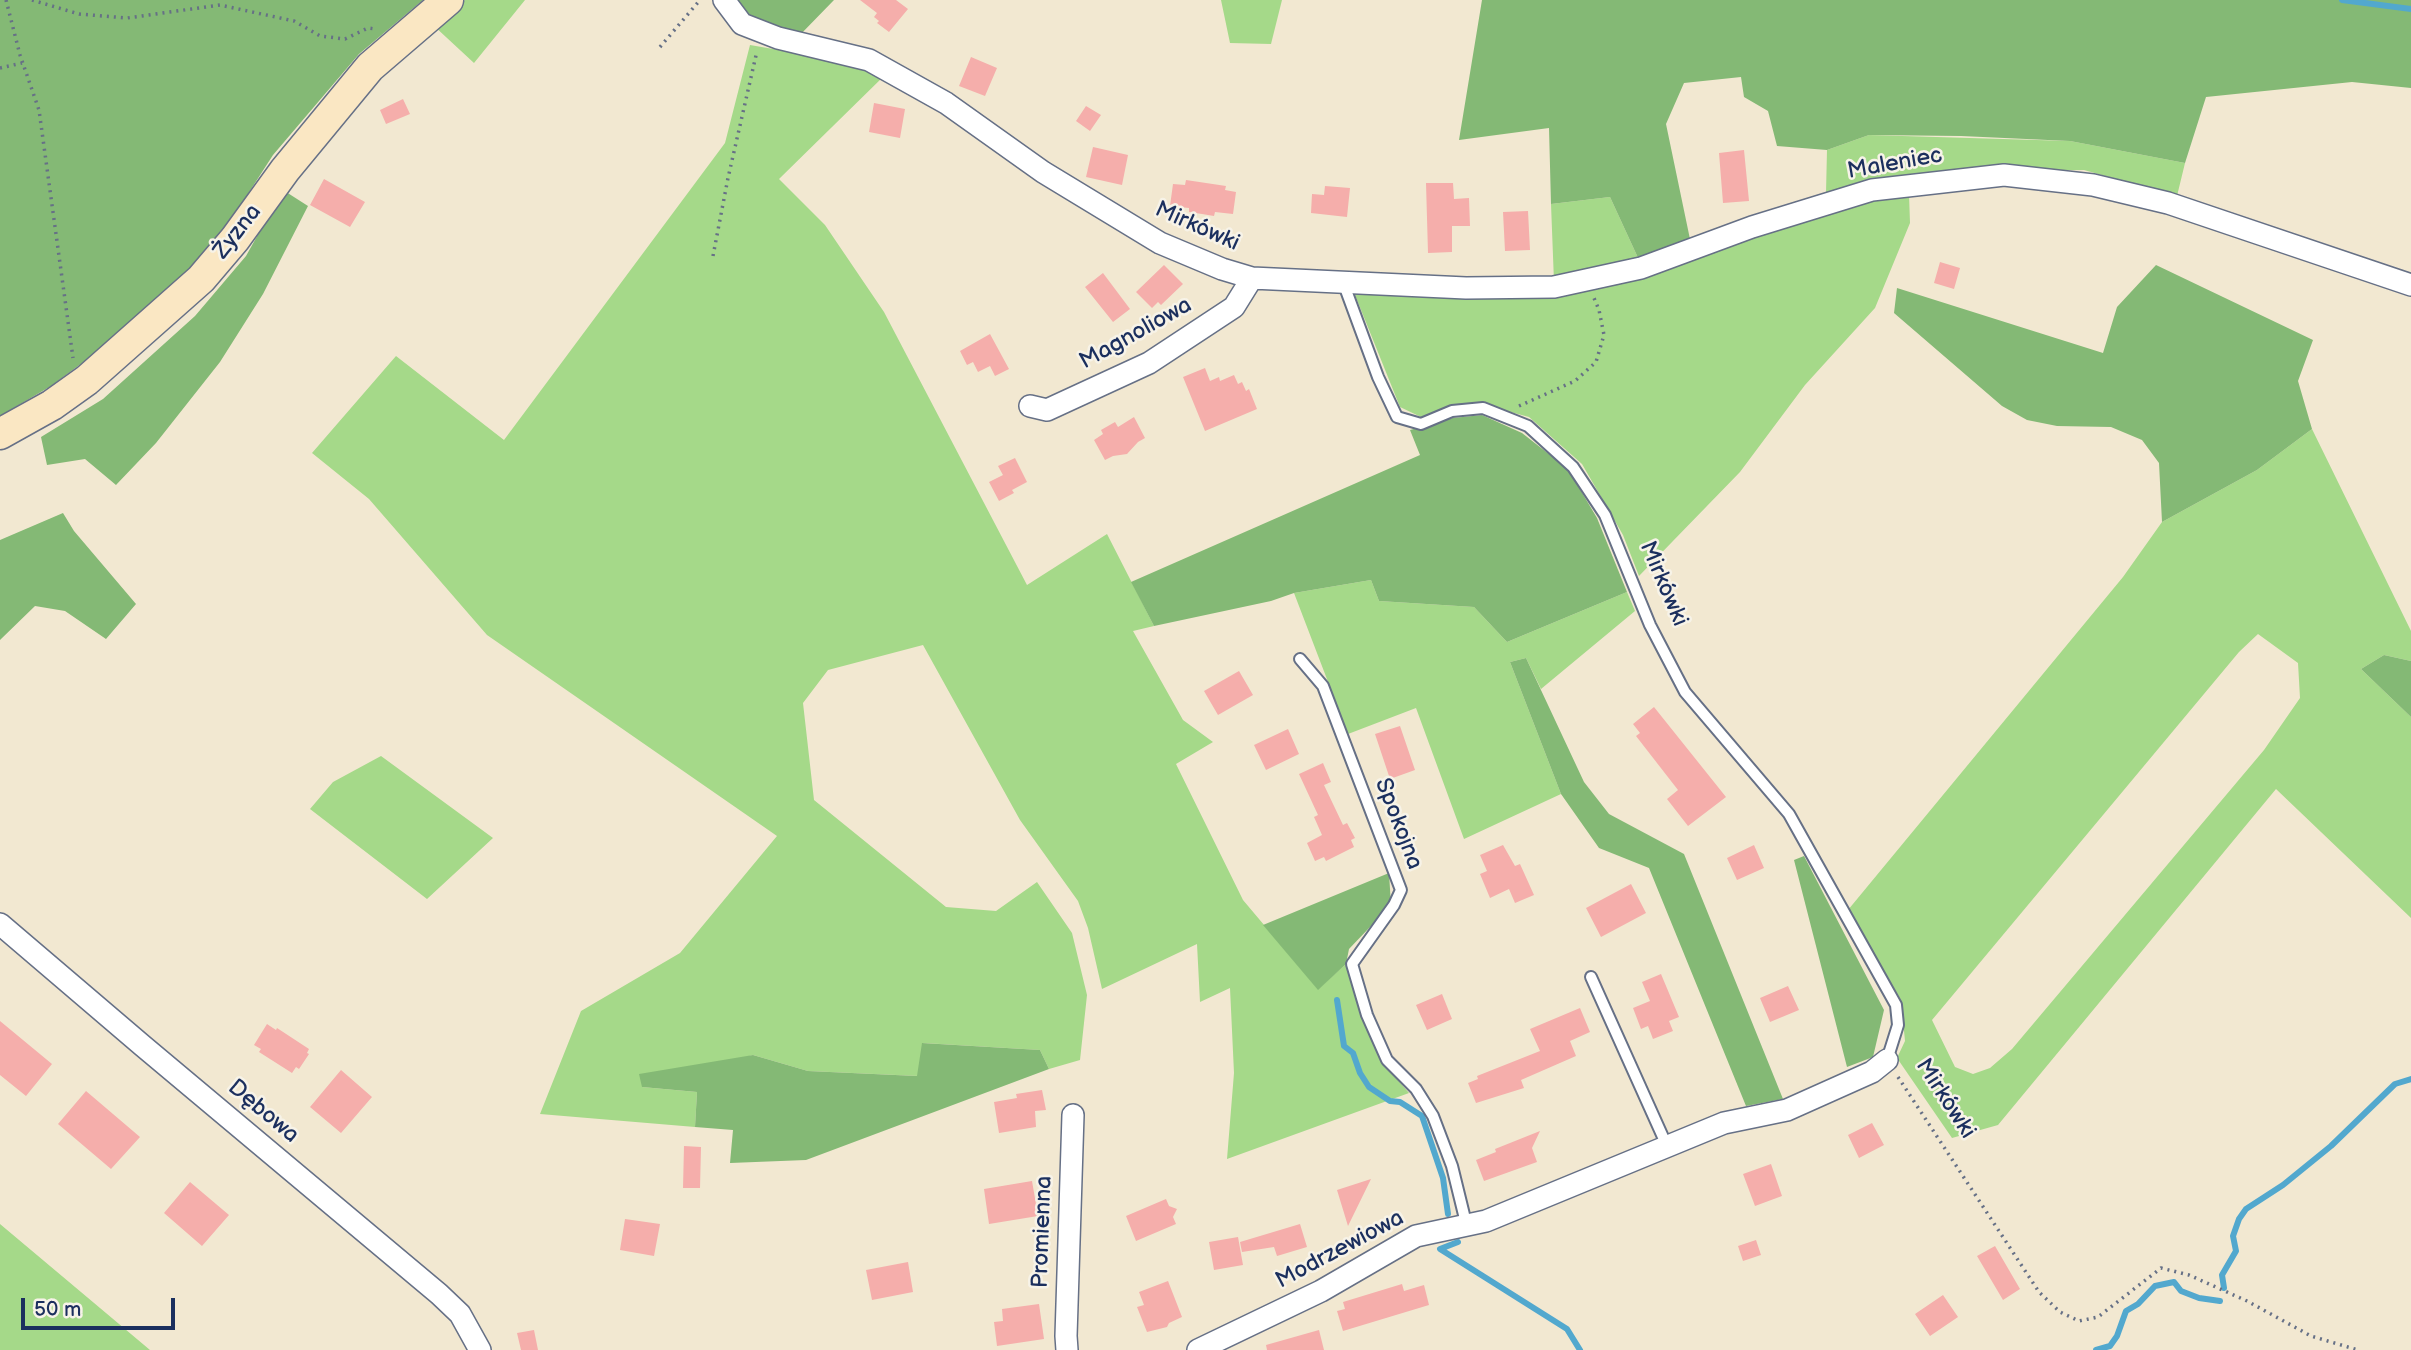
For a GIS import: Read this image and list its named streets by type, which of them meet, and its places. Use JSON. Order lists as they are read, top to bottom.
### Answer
{
  "streets": {
    "street": [
      "Maleniec",
      "Mirkówki",
      "Żyzna",
      "Magnoliowa",
      "Dębowa",
      "Promienna",
      "Modrzewiowa"
    ],
    "lane": ["Spokojna"]
  },
  "crossings": [
    ["Maleniec", "Mirkówki"],
    ["Mirkówki", "Magnoliowa"],
    ["Mirkówki", "Modrzewiowa"],
    ["Spokojna", "Modrzewiowa"]
  ],
  "scale_bar": "50 m"
}
